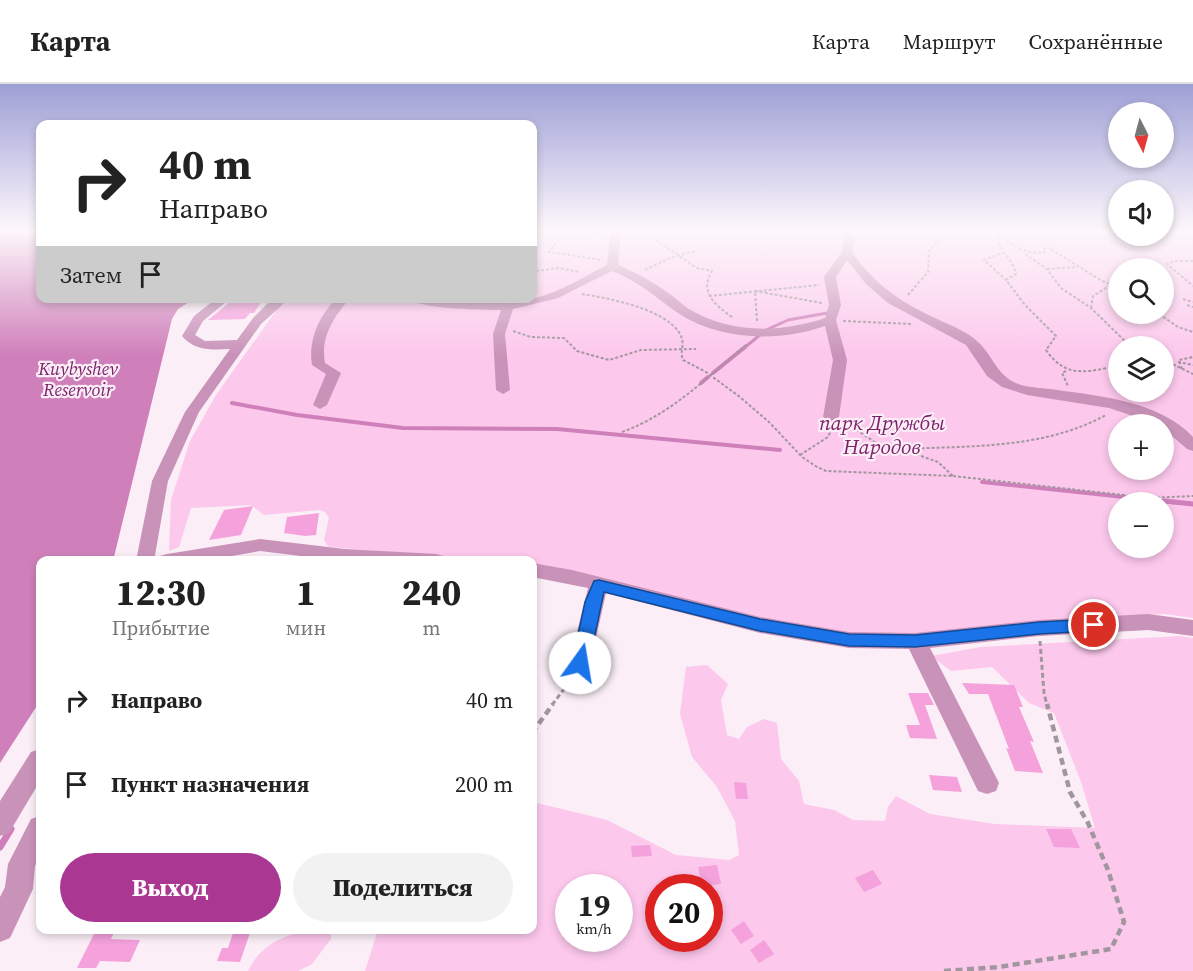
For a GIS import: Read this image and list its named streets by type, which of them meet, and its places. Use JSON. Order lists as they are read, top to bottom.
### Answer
{
  "water": ["Kuybyshev Reservoir"],
  "parks": ["парк Дружбы Народов"],
  "north": "bottom",
  "page": {
    "header": "Карта",
    "nav": ["Карта", "Маршрут", "Сохранённые"],
    "map_buttons": ["+", "−"],
    "turn": ["40 m", "Направо"],
    "then": "Затем",
    "eta": [
      "12:30",
      "Прибытие",
      "1",
      "мин",
      "240",
      "m"
    ],
    "list": [
      {
        "name": "Направо",
        "value": "40 m"
      },
      {
        "name": "Пункт назначения",
        "value": "200 m"
      }
    ],
    "buttons": ["Выход", "Поделиться"],
    "speed": "19 km/h",
    "limit": "20"
  }
}
